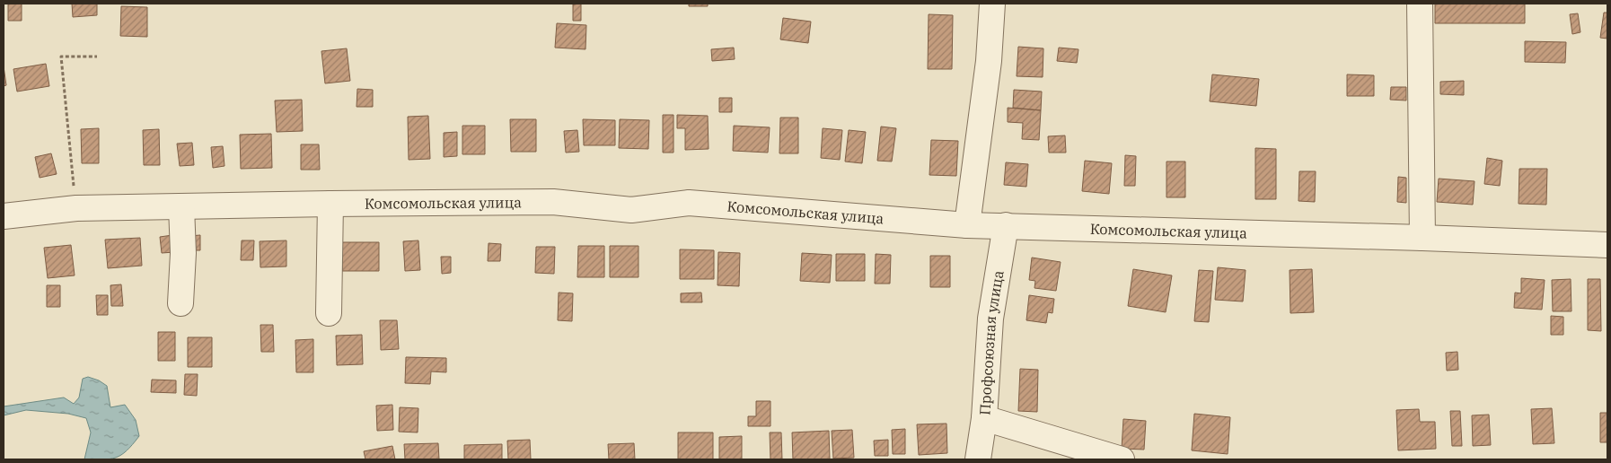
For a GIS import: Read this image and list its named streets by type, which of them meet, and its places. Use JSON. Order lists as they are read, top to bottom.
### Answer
{
  "streets": {
    "street": ["Комсомольская улица", "Профсоюзная улица"]
  },
  "crossings": [
    ["Комсомольская улица", "Профсоюзная улица"]
  ]
}
